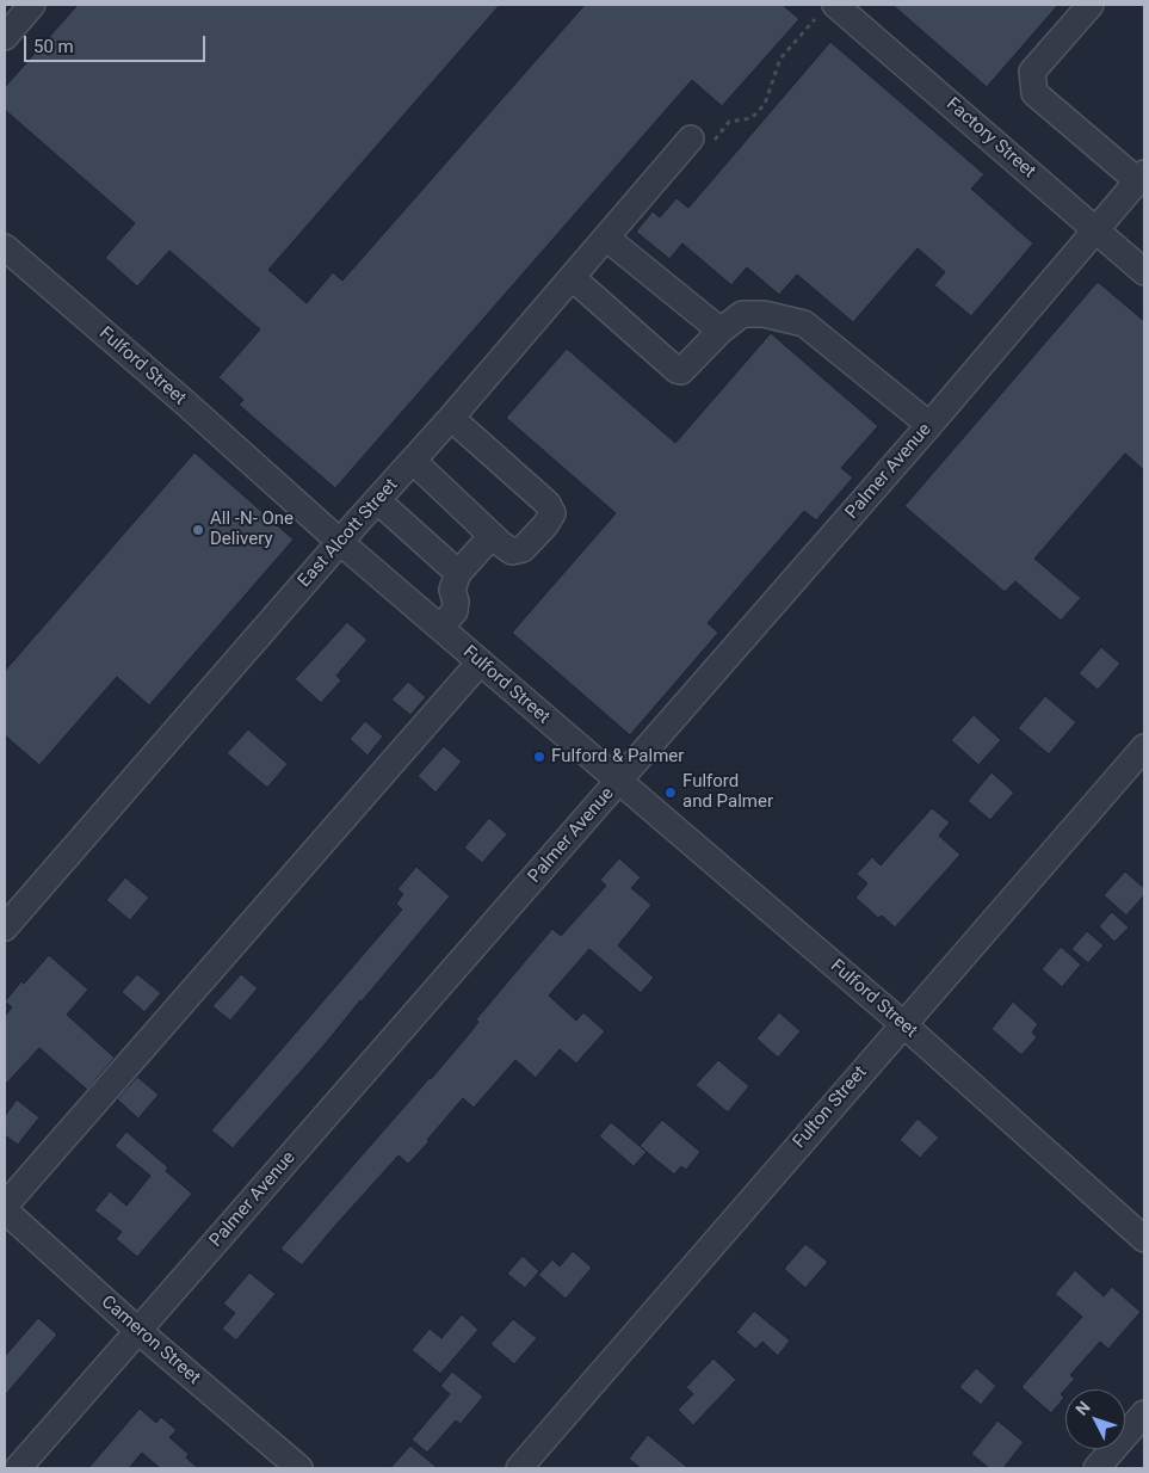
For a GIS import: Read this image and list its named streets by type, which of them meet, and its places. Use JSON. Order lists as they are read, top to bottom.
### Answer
{
  "streets": {
    "street": [
      "Factory Street",
      "Fulford Street",
      "Palmer Avenue",
      "East Alcott Street",
      "Fulton Street",
      "Cameron Street"
    ]
  },
  "crossings": [
    ["Factory Street", "Palmer Avenue"],
    ["Fulford Street", "Palmer Avenue"],
    ["Fulford Street", "East Alcott Street"],
    ["Fulford Street", "Fulton Street"],
    ["Palmer Avenue", "Cameron Street"]
  ],
  "places": ["All -N- One Delivery", "Fulford & Palmer", "Fulford and Palmer"],
  "scale_bar": "50 m",
  "north": "top left"
}
